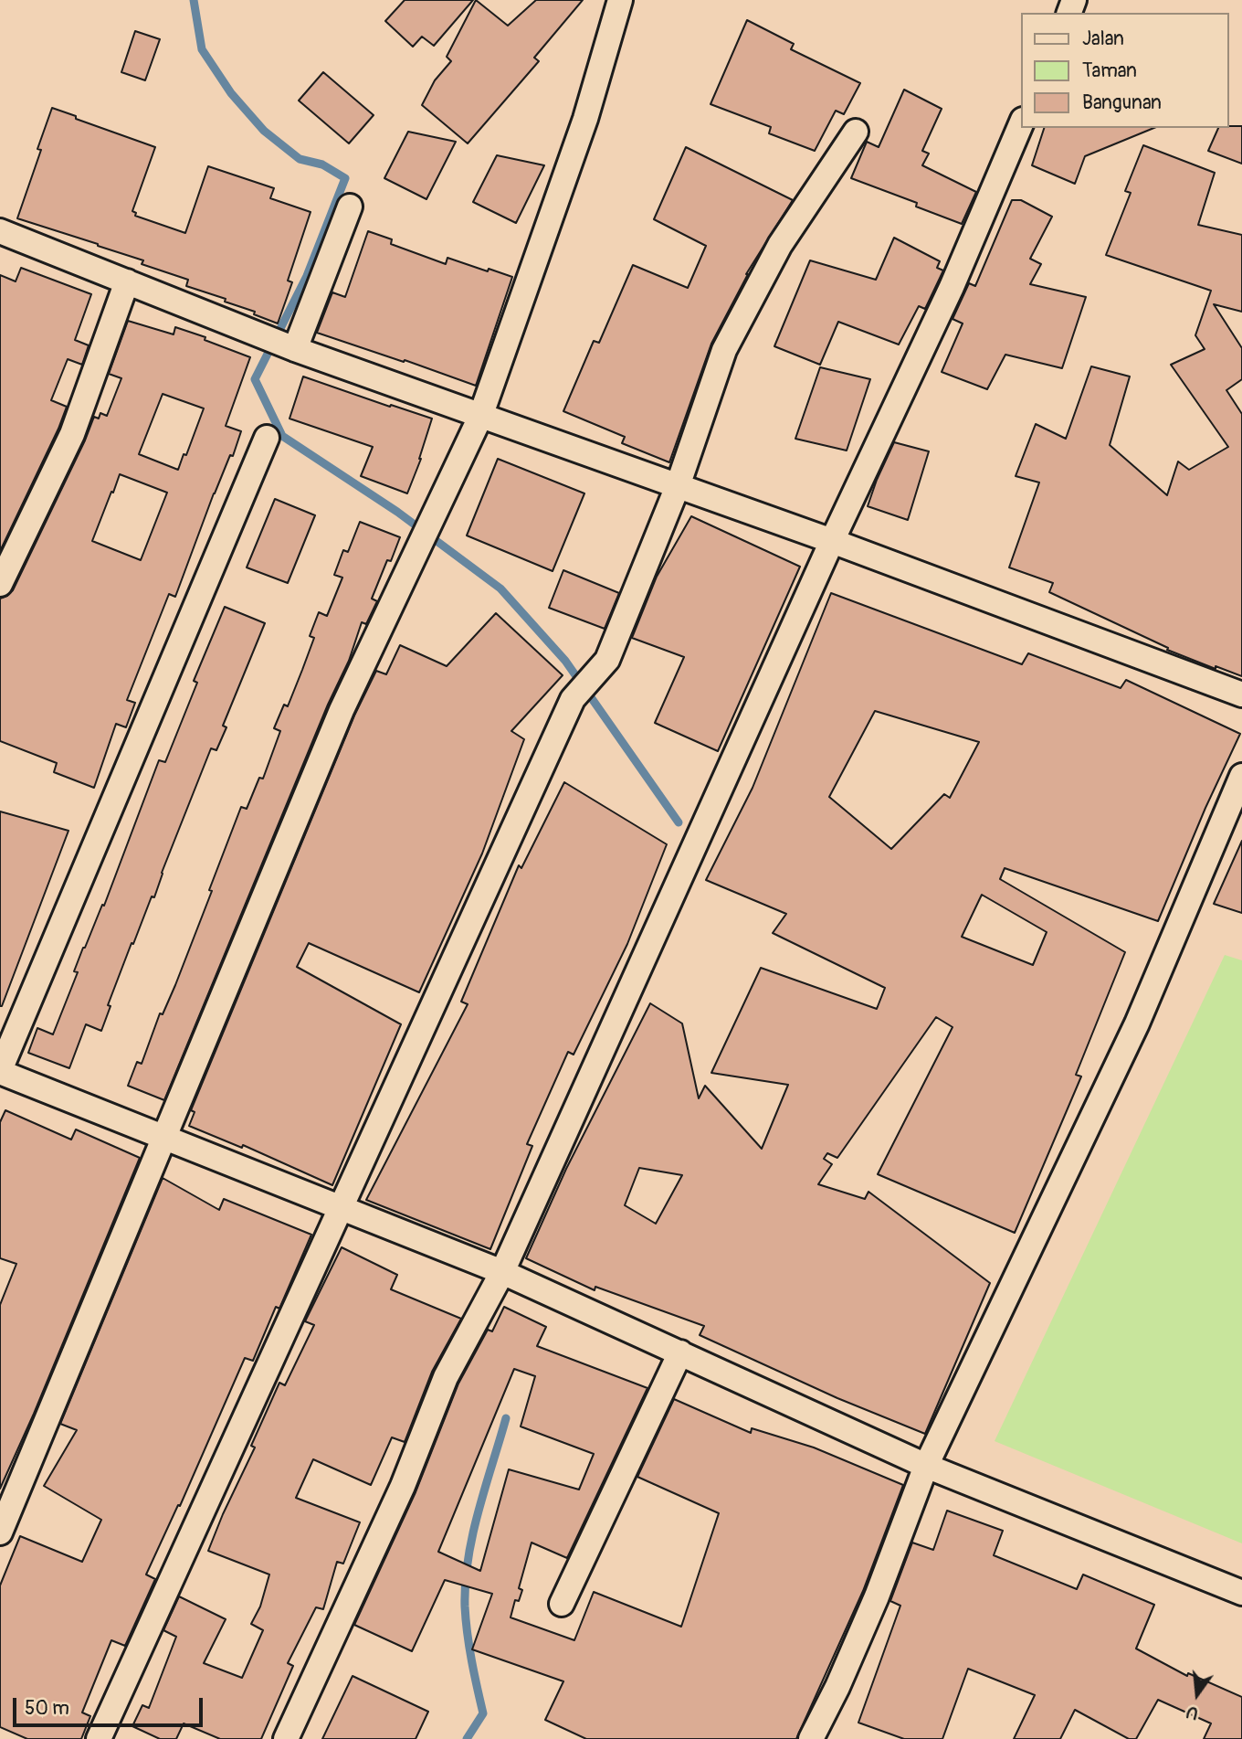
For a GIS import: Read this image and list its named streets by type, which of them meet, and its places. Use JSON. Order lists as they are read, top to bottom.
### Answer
{
  "legend": ["Jalan", "Taman", "Bangunan"],
  "scale_bar": "50 m",
  "north": "bottom"
}
